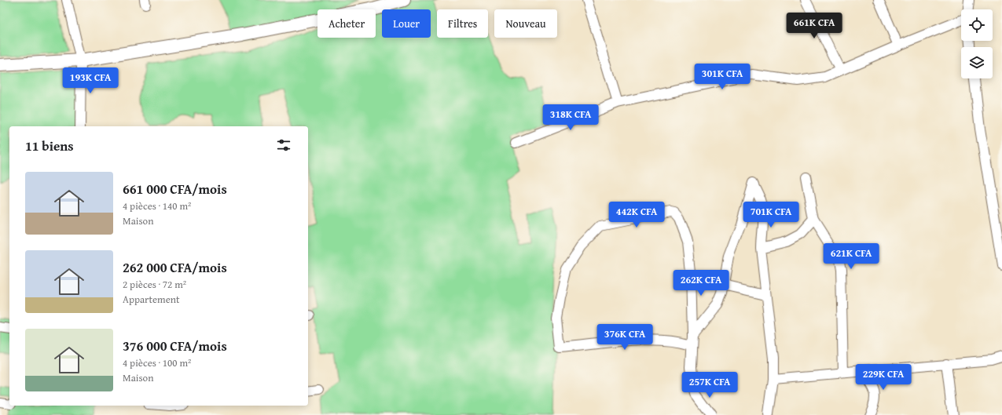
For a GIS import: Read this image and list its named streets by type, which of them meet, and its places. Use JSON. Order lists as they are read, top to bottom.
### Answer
{
  "page": {
    "chip": [
      "Acheter",
      "Louer",
      "Filtres",
      "Nouveau"
    ],
    "price": [
      "661K CFA",
      "301K CFA",
      "193K CFA",
      "318K CFA",
      "442K CFA",
      "701K CFA",
      "621K CFA",
      "262K CFA",
      "376K CFA",
      "229K CFA",
      "257K CFA"
    ],
    "heading": "11 biens",
    "list": [
      {
        "name": "661 000 CFA/mois",
        "note": "4 pièces · 140 m² · Maison"
      },
      {
        "name": "262 000 CFA/mois",
        "note": "2 pièces · 72 m² · Appartement"
      },
      {
        "name": "376 000 CFA/mois",
        "note": "4 pièces · 100 m² · Maison"
      }
    ]
  }
}
